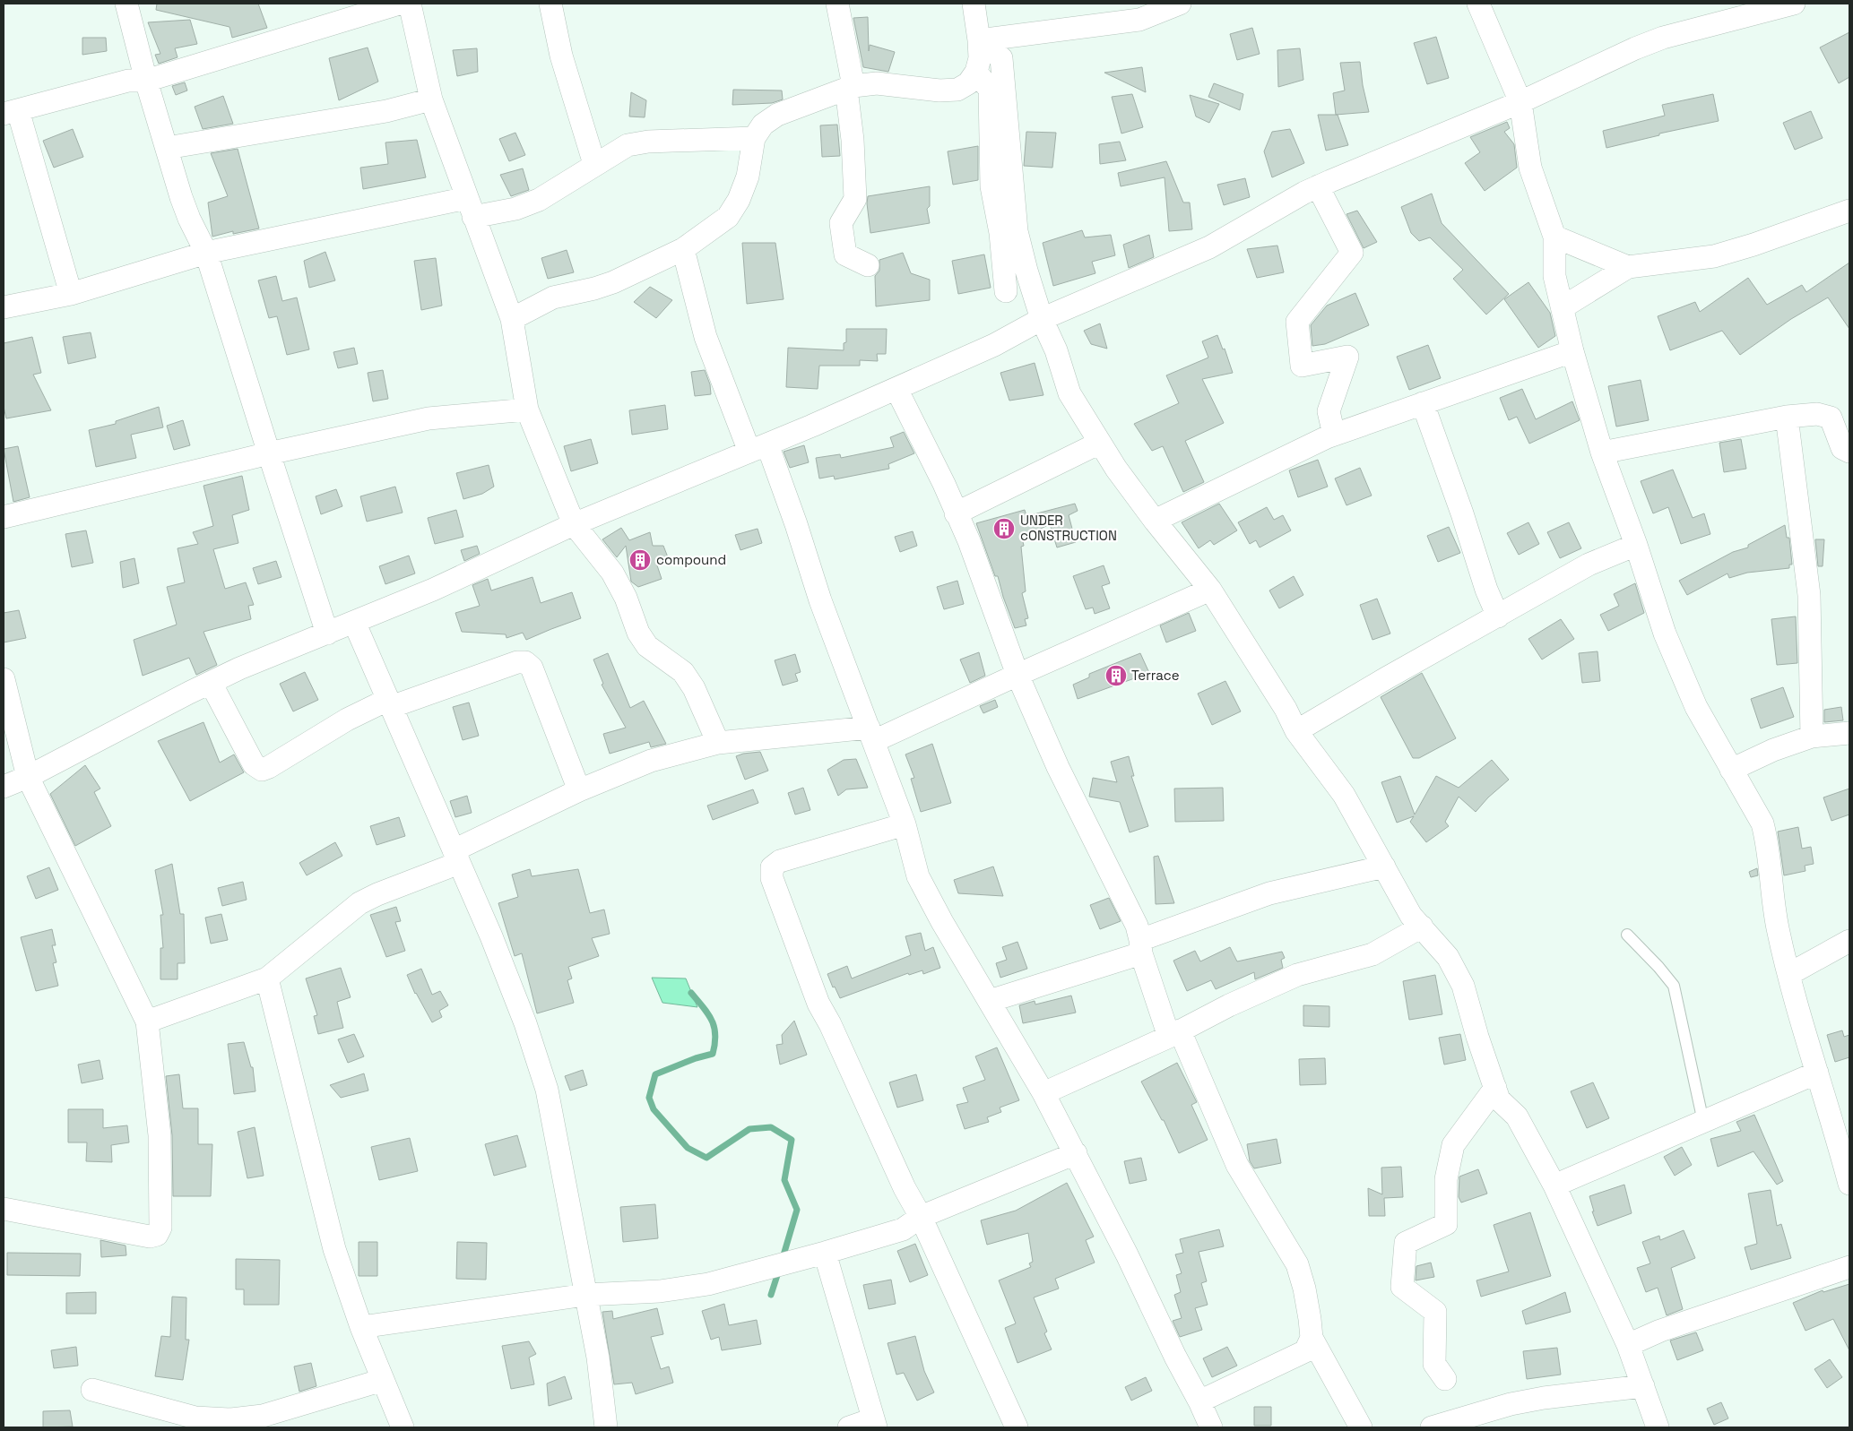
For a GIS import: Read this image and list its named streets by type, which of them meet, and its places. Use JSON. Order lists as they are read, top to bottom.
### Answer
{
  "places": {
    "building": ["UNDER cONSTRUCTION", "compound", "Terrace"]
  }
}
